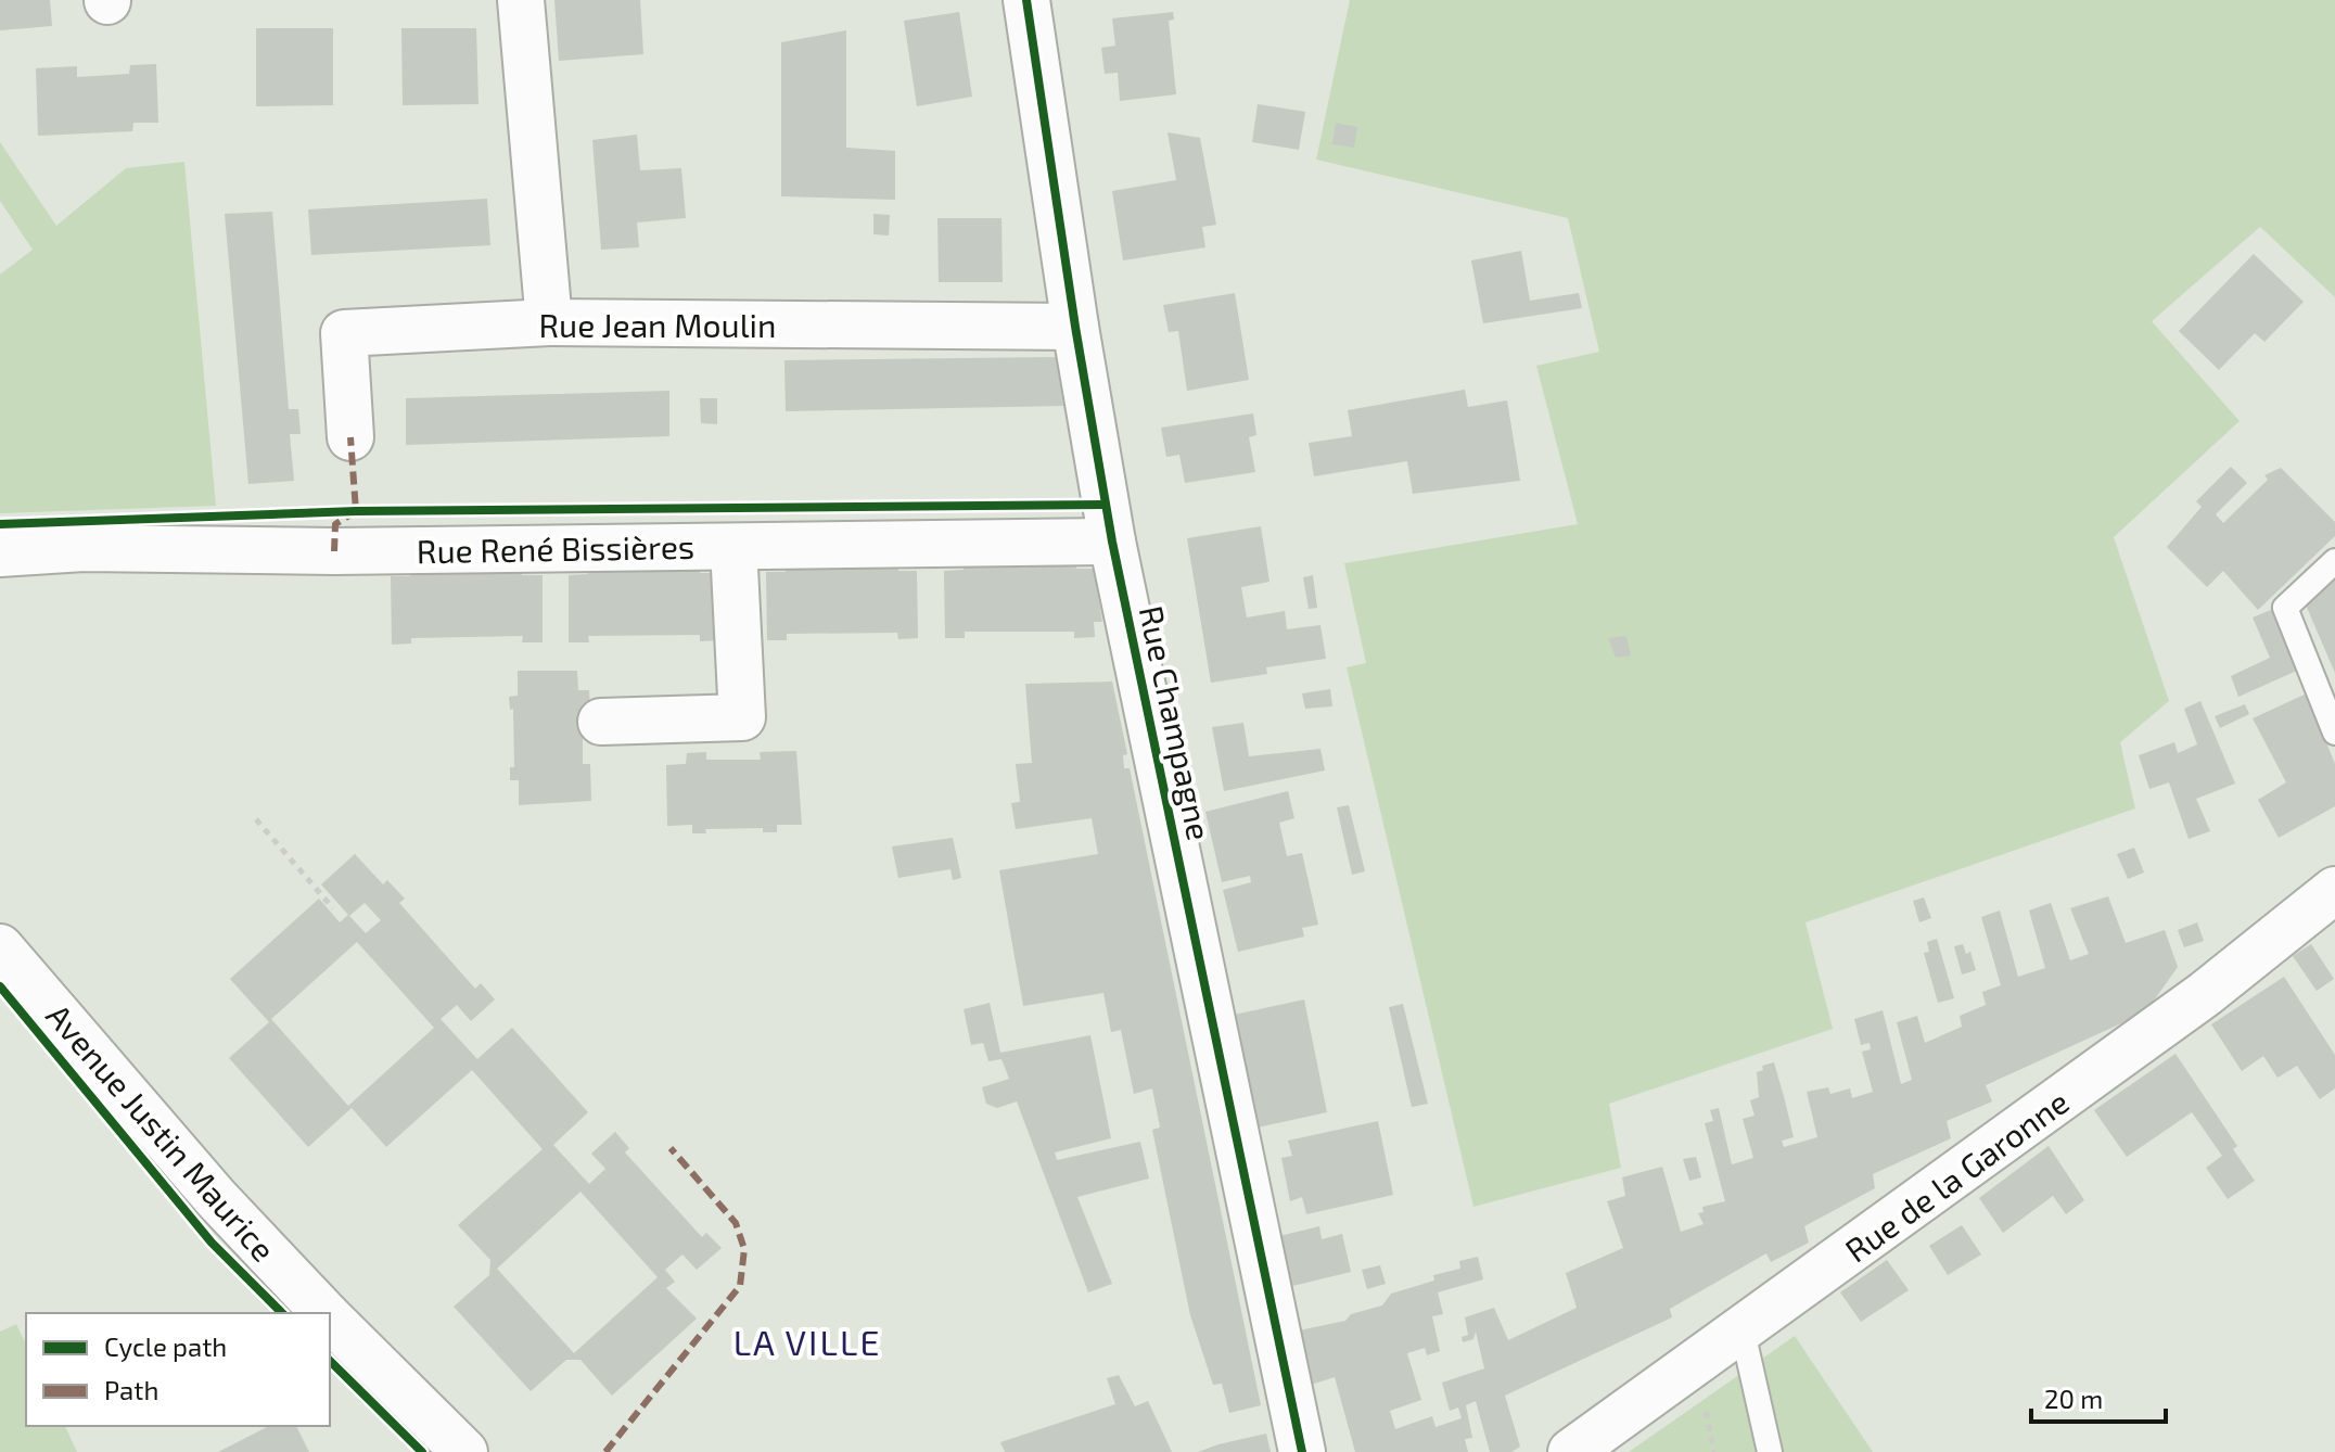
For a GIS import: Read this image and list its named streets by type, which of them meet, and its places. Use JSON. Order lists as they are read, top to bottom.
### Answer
{
  "streets": {
    "street": [
      "Rue Jean Moulin",
      "Rue René Bissières",
      "Rue Champagne",
      "Avenue Justin Maurice",
      "Rue de la Garonne"
    ]
  },
  "crossings": [
    ["Rue Jean Moulin", "Rue Champagne"],
    ["Rue René Bissières", "Rue Champagne"]
  ],
  "districts": ["LA VILLE"],
  "legend": ["Cycle path", "Path"],
  "scale_bar": "20 m"
}
